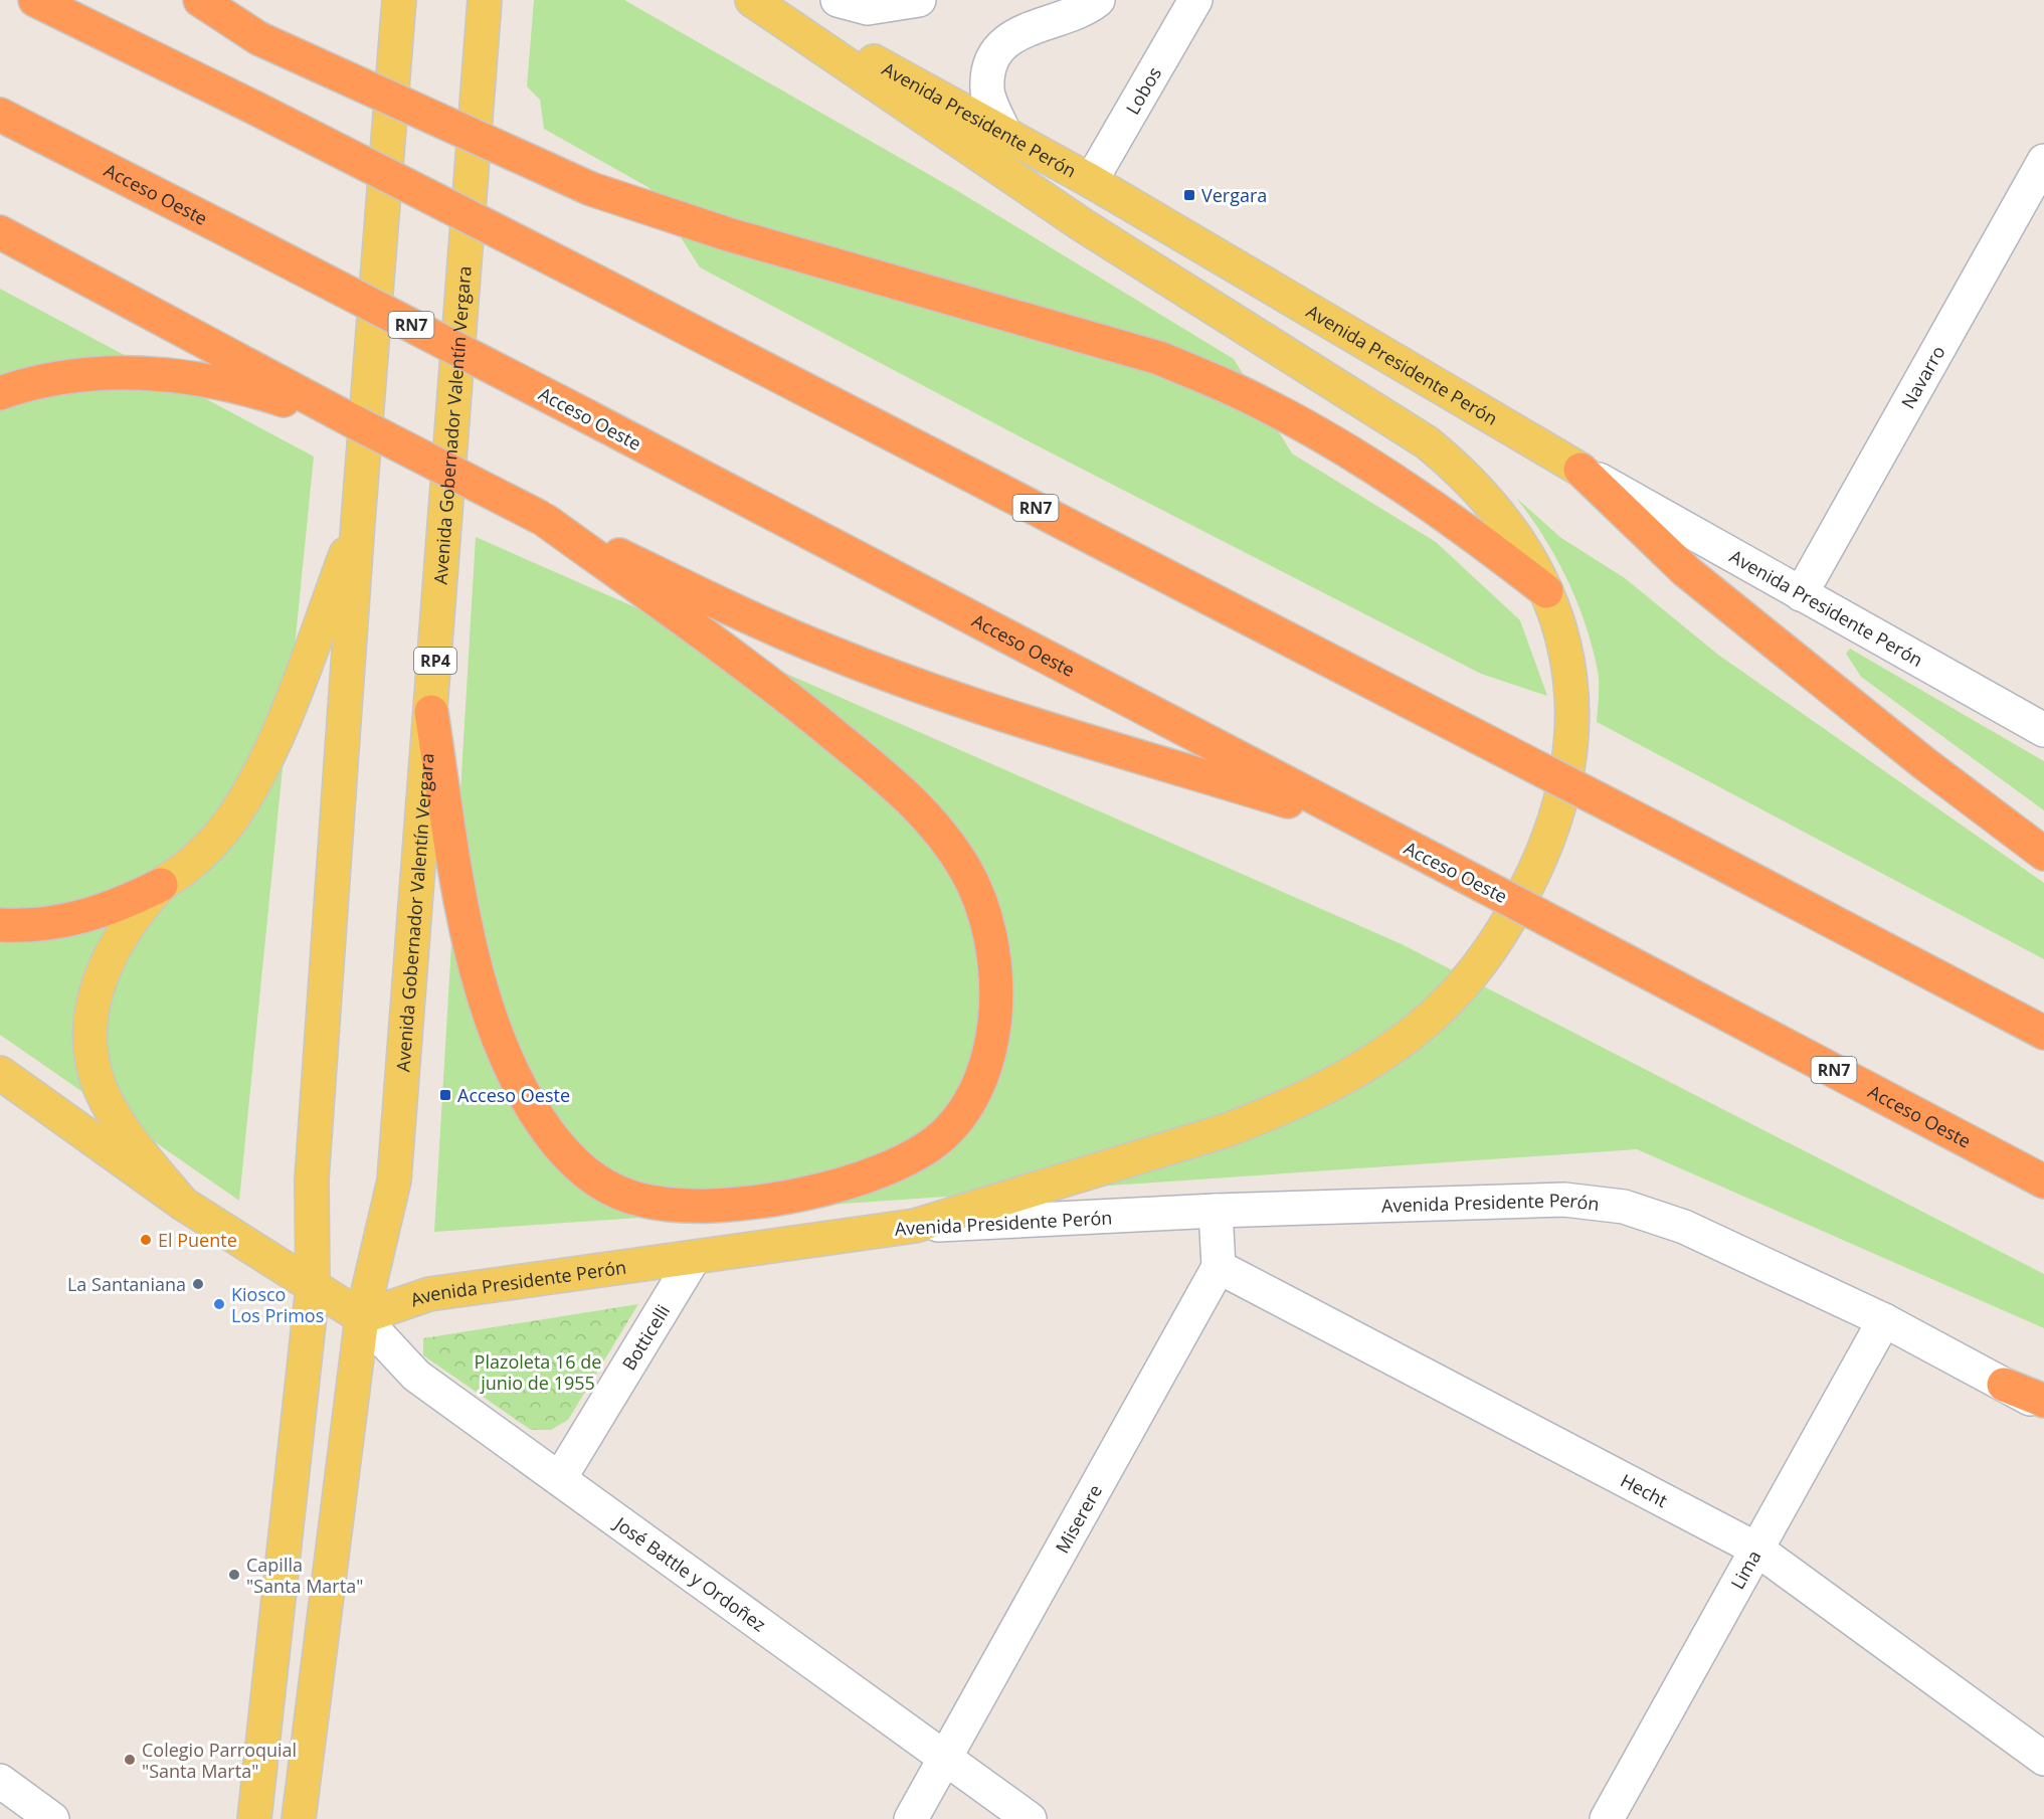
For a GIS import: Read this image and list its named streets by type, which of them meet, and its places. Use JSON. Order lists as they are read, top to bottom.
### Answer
{
  "streets": {
    "highway": ["Acceso Oeste", "RN7"],
    "main road": ["Avenida Presidente Perón", "Avenida Gobernador Valentín Vergara", "RP4"],
    "street": [
      "Lobos",
      "Navarro",
      "Botticelli",
      "Hecht",
      "Miserere",
      "Lima",
      "José Battle y Ordoñez"
    ]
  },
  "crossings": [
    ["Lobos", "Avenida Presidente Perón"],
    ["Avenida Presidente Perón", "Navarro"],
    ["Avenida Presidente Perón", "Avenida Gobernador Valentín Vergara"],
    ["Avenida Presidente Perón", "Botticelli"],
    ["Avenida Presidente Perón", "Lima"],
    ["Avenida Presidente Perón", "José Battle y Ordoñez"],
    ["Avenida Gobernador Valentín Vergara", "José Battle y Ordoñez"],
    ["Botticelli", "José Battle y Ordoñez"],
    ["Hecht", "Miserere"],
    ["Hecht", "Lima"],
    ["Miserere", "José Battle y Ordoñez"]
  ],
  "parks": ["Plazoleta 16 de junio de 1955"],
  "places": {
    "transit": ["Vergara", "Acceso Oeste"],
    "other": [
      "El Puente",
      "La Santaniana",
      "Kiosco Los Primos",
      "Capilla \"Santa Marta\"",
      "Colegio Parroquial \"Santa Marta\""
    ]
  }
}
